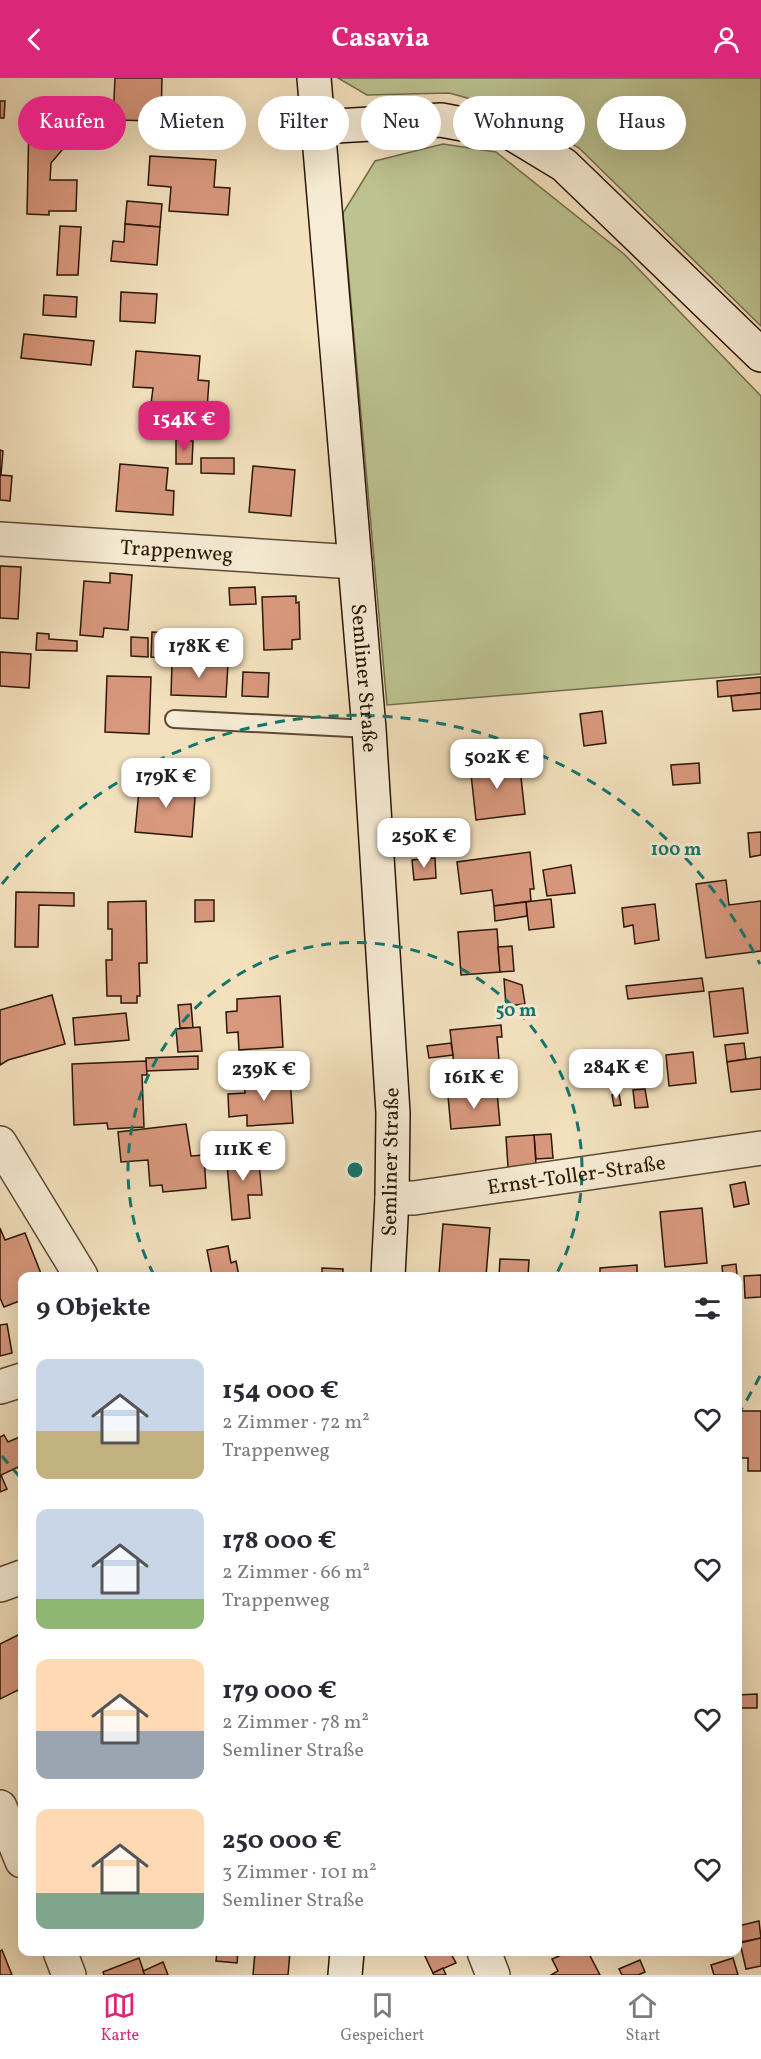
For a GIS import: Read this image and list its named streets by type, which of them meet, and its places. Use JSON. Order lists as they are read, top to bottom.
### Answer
{
  "streets": {
    "street": ["Trappenweg", "Semliner Straße", "Ernst-Toller-Straße"]
  },
  "crossings": [
    ["Trappenweg", "Semliner Straße"],
    ["Semliner Straße", "Ernst-Toller-Straße"]
  ],
  "page": {
    "header": "Casavia",
    "chip": [
      "Kaufen",
      "Mieten",
      "Filter",
      "Neu",
      "Wohnung",
      "Haus"
    ],
    "price": [
      "154K €",
      "178K €",
      "502K €",
      "179K €",
      "250K €",
      "284K €",
      "239K €",
      "161K €",
      "111K €"
    ],
    "heading": "9 Objekte",
    "list": [
      {
        "name": "154 000 €",
        "note": "2 Zimmer · 72 m² · Trappenweg"
      },
      {
        "name": "178 000 €",
        "note": "2 Zimmer · 66 m² · Trappenweg"
      },
      {
        "name": "179 000 €",
        "note": "2 Zimmer · 78 m² · Semliner Straße"
      },
      {
        "name": "250 000 €",
        "note": "3 Zimmer · 101 m² · Semliner Straße"
      }
    ],
    "tabs": ["Karte", "Gespeichert", "Start"]
  },
  "rings": ["100 m", "50 m"]
}
